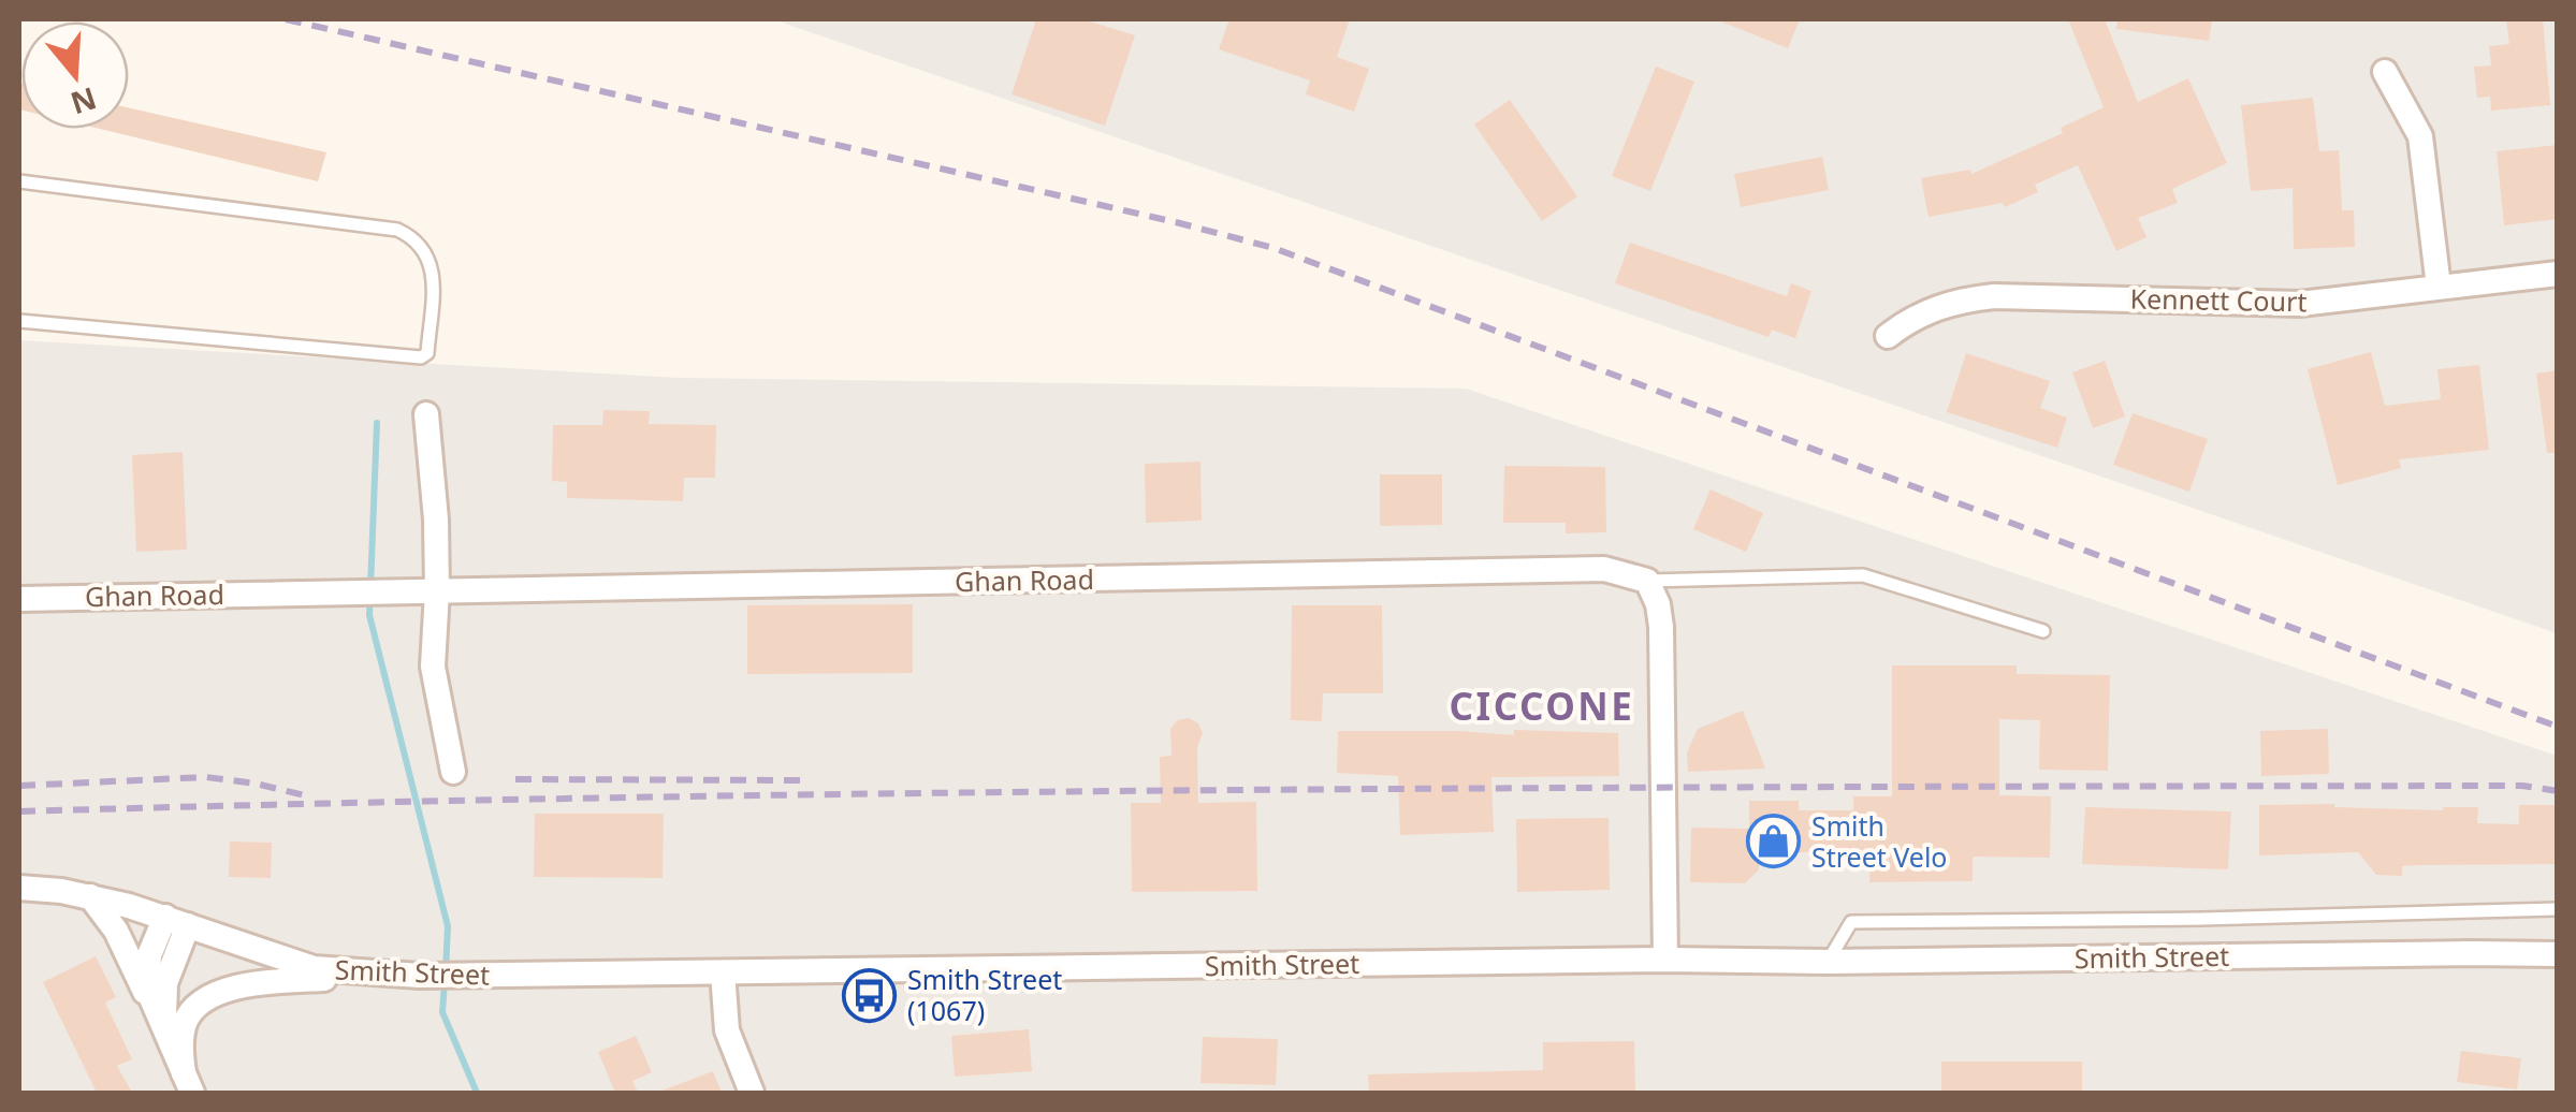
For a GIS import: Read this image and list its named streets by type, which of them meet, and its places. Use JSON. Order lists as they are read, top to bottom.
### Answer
{
  "streets": {
    "street": ["Kennett Court", "Ghan Road", "Smith Street"]
  },
  "districts": ["CICCONE"],
  "places": {
    "shop": ["Smith Street Velo"],
    "bus stop": ["Smith Street (1067)"]
  },
  "north": "bottom"
}
